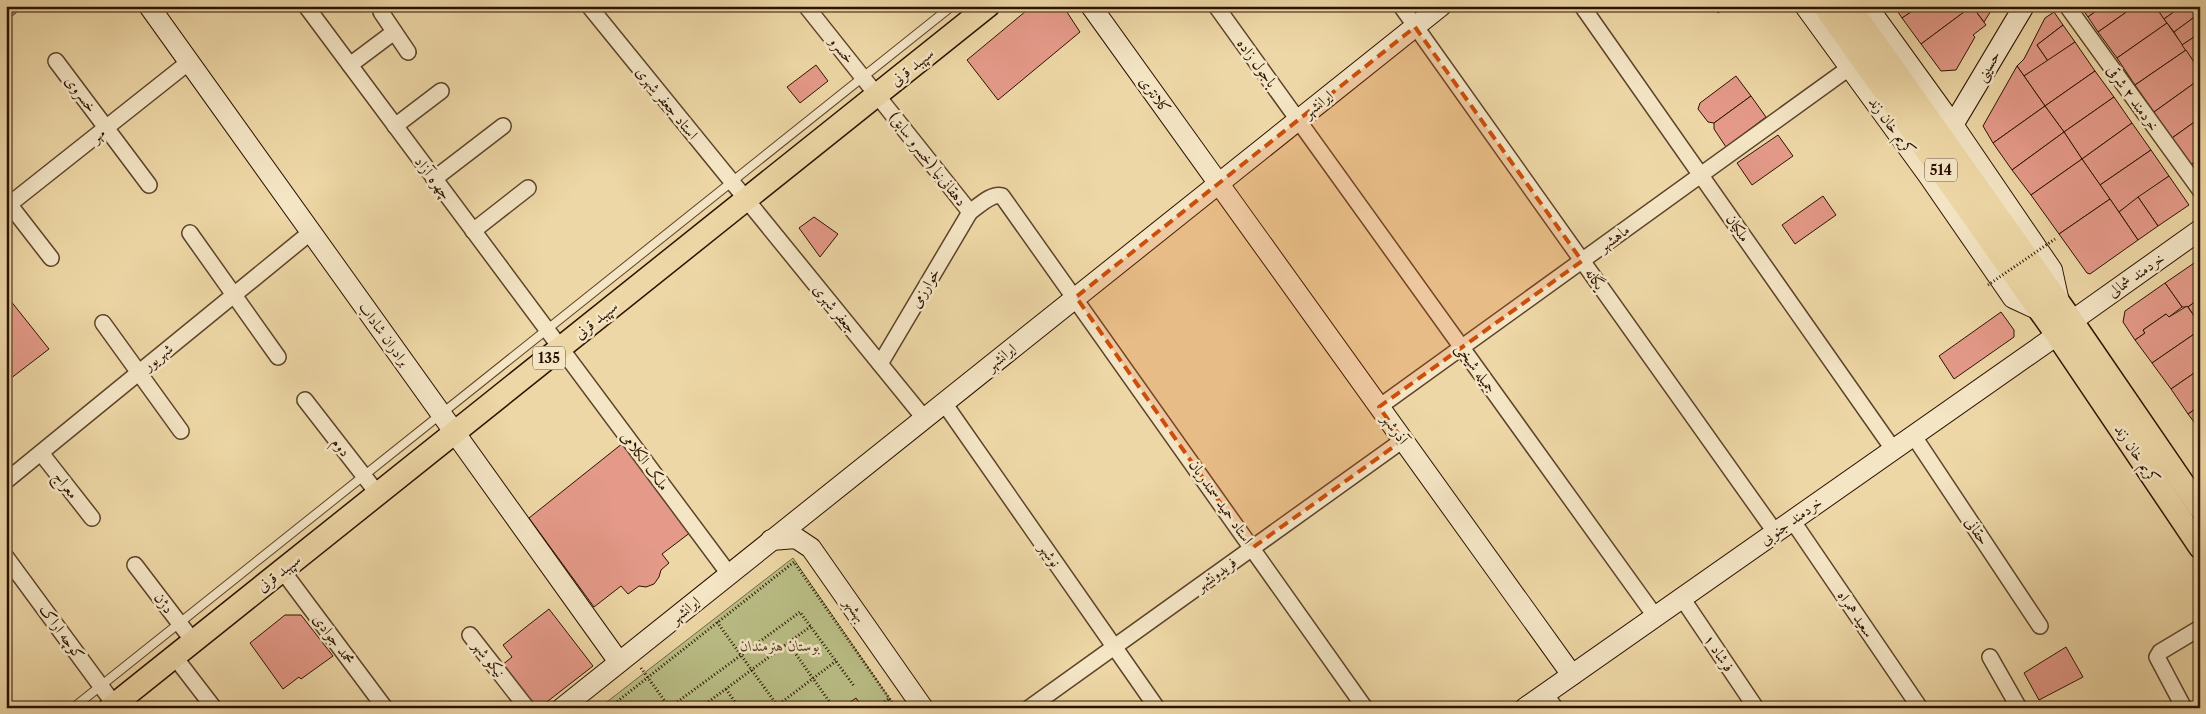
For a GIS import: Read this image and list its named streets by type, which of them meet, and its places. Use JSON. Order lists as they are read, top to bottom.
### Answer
{
  "streets": {
    "main road": [
      "سپهبد قرنی",
      "کریم خان زند",
      "514",
      "135"
    ],
    "street": [
      "خسرو",
      "باجول زاده",
      "حسینی",
      "خسروی",
      "کلانتری",
      "خردمند ۲ شرقی",
      "استاد جعفر شهری",
      "ایرانشهر",
      "مهر",
      "دهقانی‌نیا (خسرو سابق)",
      "چهره آزاد",
      "ملکیان",
      "ماهشهر",
      "خردمند شمالی",
      "یگانه",
      "خوارزمی",
      "جعفر شهری",
      "برادران شاداب",
      "شهریور",
      "جمیله شیخی",
      "آذرشهر",
      "دوم",
      "ملک الکلامی",
      "معراج",
      "استاد حمید سمندریان",
      "خردمند جنوبی",
      "حقانی",
      "نوشهر",
      "فریدونشهر",
      "دژن",
      "بهشهر",
      "سعید همراه",
      "کوچه اراک",
      "محمد جوادی",
      "فرشاد ۱",
      "نیکو شهر"
    ]
  },
  "crossings": [
    ["خسرو", "سپهبد قرنی"],
    ["خسرو", "دهقانی‌نیا (خسرو سابق)"],
    ["باجول زاده", "ایرانشهر"],
    ["باجول زاده", "جمیله شیخی"],
    ["حسینی", "کریم خان زند"],
    ["سپهبد قرنی", "استاد جعفر شهری"],
    ["سپهبد قرنی", "دهقانی‌نیا (خسرو سابق)"],
    ["سپهبد قرنی", "چهره آزاد"],
    ["سپهبد قرنی", "جعفر شهری"],
    ["سپهبد قرنی", "برادران شاداب"],
    ["سپهبد قرنی", "دوم"],
    ["سپهبد قرنی", "ملک الکلامی"],
    ["سپهبد قرنی", "دژن"],
    ["سپهبد قرنی", "کوچه اراک"],
    ["سپهبد قرنی", "محمد جوادی"],
    ["خسروی", "مهر"],
    ["کلانتری", "ایرانشهر"],
    ["کلانتری", "آذرشهر"],
    ["استاد جعفر شهری", "جعفر شهری"],
    ["ایرانشهر", "دهقانی‌نیا (خسرو سابق)"],
    ["ایرانشهر", "یگانه"],
    ["ایرانشهر", "جعفر شهری"],
    ["ایرانشهر", "برادران شاداب"],
    ["ایرانشهر", "جمیله شیخی"],
    ["ایرانشهر", "آذرشهر"],
    ["ایرانشهر", "ملک الکلامی"],
    ["ایرانشهر", "استاد حمید سمندریان"],
    ["ایرانشهر", "نوشهر"],
    ["ایرانشهر", "بهشهر"],
    ["کریم خان زند", "ماهشهر"],
    ["کریم خان زند", "خردمند شمالی"],
    ["کریم خان زند", "خردمند جنوبی"],
    ["مهر", "برادران شاداب"],
    ["دهقانی‌نیا (خسرو سابق)", "خوارزمی"],
    ["دهقانی‌نیا (خسرو سابق)", "استاد حمید سمندریان"],
    ["چهره آزاد", "ملک الکلامی"],
    ["ملکیان", "ماهشهر"],
    ["ملکیان", "خردمند جنوبی"],
    ["ماهشهر", "یگانه"],
    ["ماهشهر", "جمیله شیخی"],
    ["ماهشهر", "آذرشهر"],
    ["خردمند شمالی", "خردمند جنوبی"],
    ["یگانه", "خردمند جنوبی"],
    ["خوارزمی", "جعفر شهری"],
    ["برادران شاداب", "شهریور"],
    ["شهریور", "معراج"],
    ["جمیله شیخی", "خردمند جنوبی"],
    ["آذرشهر", "خردمند جنوبی"],
    ["آذرشهر", "فریدونشهر"],
    ["استاد حمید سمندریان", "فریدونشهر"],
    ["خردمند جنوبی", "حقانی"],
    ["خردمند جنوبی", "سعید همراه"],
    ["خردمند جنوبی", "فرشاد ۱"],
    ["نوشهر", "فریدونشهر"]
  ],
  "parks": ["بوستان هنرمندان"]
}
